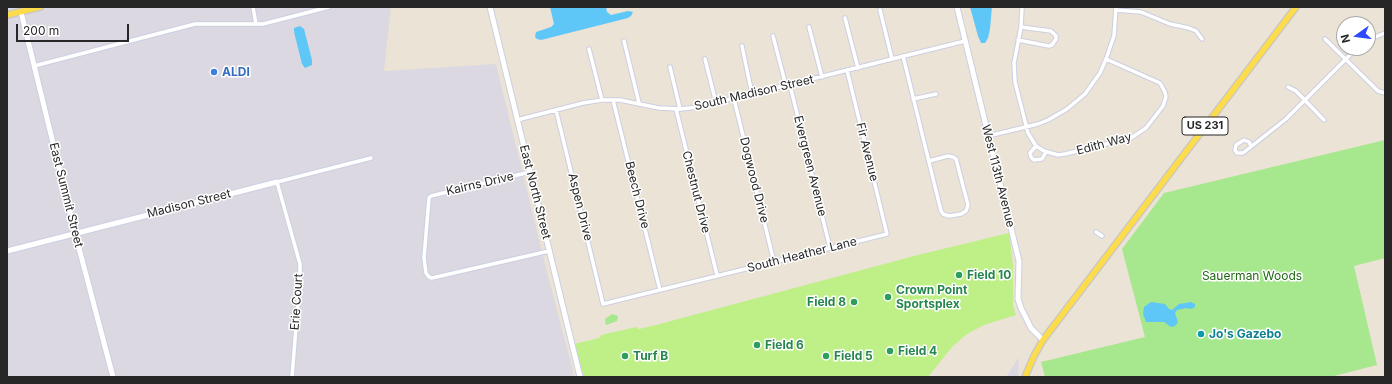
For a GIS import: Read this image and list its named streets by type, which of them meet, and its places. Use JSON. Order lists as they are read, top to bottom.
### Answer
{
  "streets": {
    "main road": ["US 231"],
    "street": [
      "South Madison Street",
      "Edith Way",
      "Fir Avenue",
      "Evergreen Avenue",
      "West 113th Avenue",
      "Dogwood Drive",
      "Kairns Drive",
      "East North Street",
      "Chestnut Drive",
      "East Summit Street",
      "Beech Drive",
      "Madison Street",
      "Aspen Drive",
      "South Heather Lane",
      "Erie Court"
    ]
  },
  "crossings": [
    ["South Madison Street", "Fir Avenue"],
    ["South Madison Street", "Evergreen Avenue"],
    ["South Madison Street", "West 113th Avenue"],
    ["South Madison Street", "Dogwood Drive"],
    ["South Madison Street", "East North Street"],
    ["South Madison Street", "Chestnut Drive"],
    ["South Madison Street", "Beech Drive"],
    ["South Madison Street", "Aspen Drive"],
    ["US 231", "West 113th Avenue"],
    ["Fir Avenue", "South Heather Lane"],
    ["Evergreen Avenue", "South Heather Lane"],
    ["Dogwood Drive", "South Heather Lane"],
    ["Kairns Drive", "East North Street"],
    ["Chestnut Drive", "South Heather Lane"],
    ["East Summit Street", "Madison Street"],
    ["Beech Drive", "South Heather Lane"],
    ["Madison Street", "Erie Court"],
    ["Aspen Drive", "South Heather Lane"]
  ],
  "parks": ["Sauerman Woods"],
  "places": [
    "ALDI",
    "Field 10",
    "Crown Point Sportsplex",
    "Field 8",
    "Jo's Gazebo",
    "Field 6",
    "Field 4",
    "Turf B",
    "Field 5"
  ],
  "scale_bar": "200 m",
  "north": "left"
}
